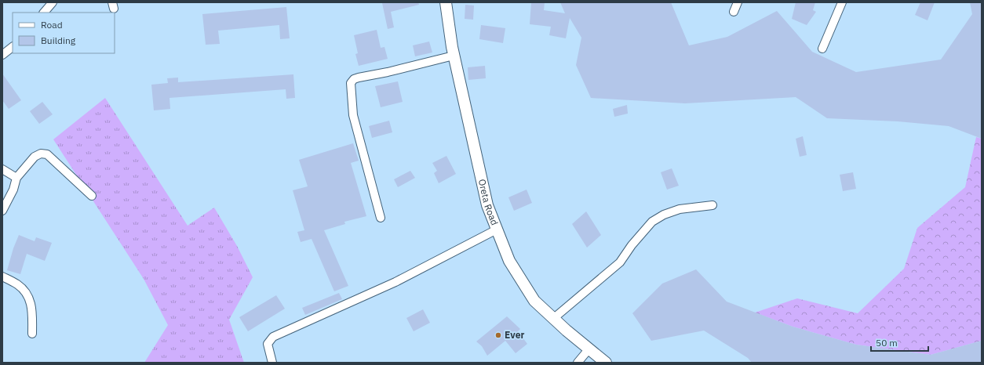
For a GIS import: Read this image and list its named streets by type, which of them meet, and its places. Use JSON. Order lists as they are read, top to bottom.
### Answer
{
  "streets": {
    "street": ["Oreta Road"]
  },
  "places": ["Ever"],
  "legend": ["Road", "Building"],
  "scale_bar": "50 m"
}
